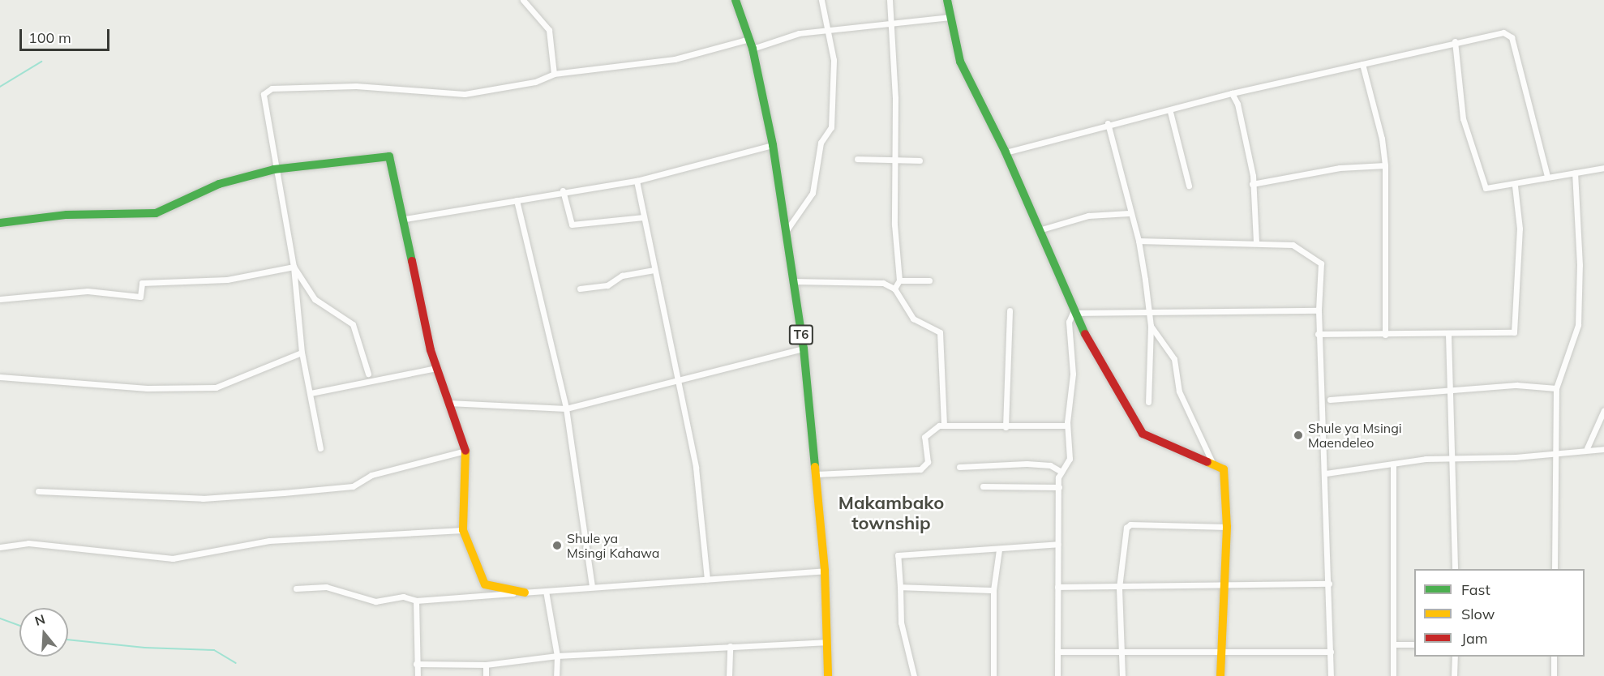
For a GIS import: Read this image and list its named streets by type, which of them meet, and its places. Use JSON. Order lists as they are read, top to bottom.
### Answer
{
  "streets": {
    "main road": ["T6"]
  },
  "districts": ["Makambako township"],
  "places": ["Shule ya Msingi Maendeleo", "Shule ya Msingi Kahawa"],
  "legend": ["Fast", "Slow", "Jam"],
  "scale_bar": "100 m",
  "north": "top"
}
